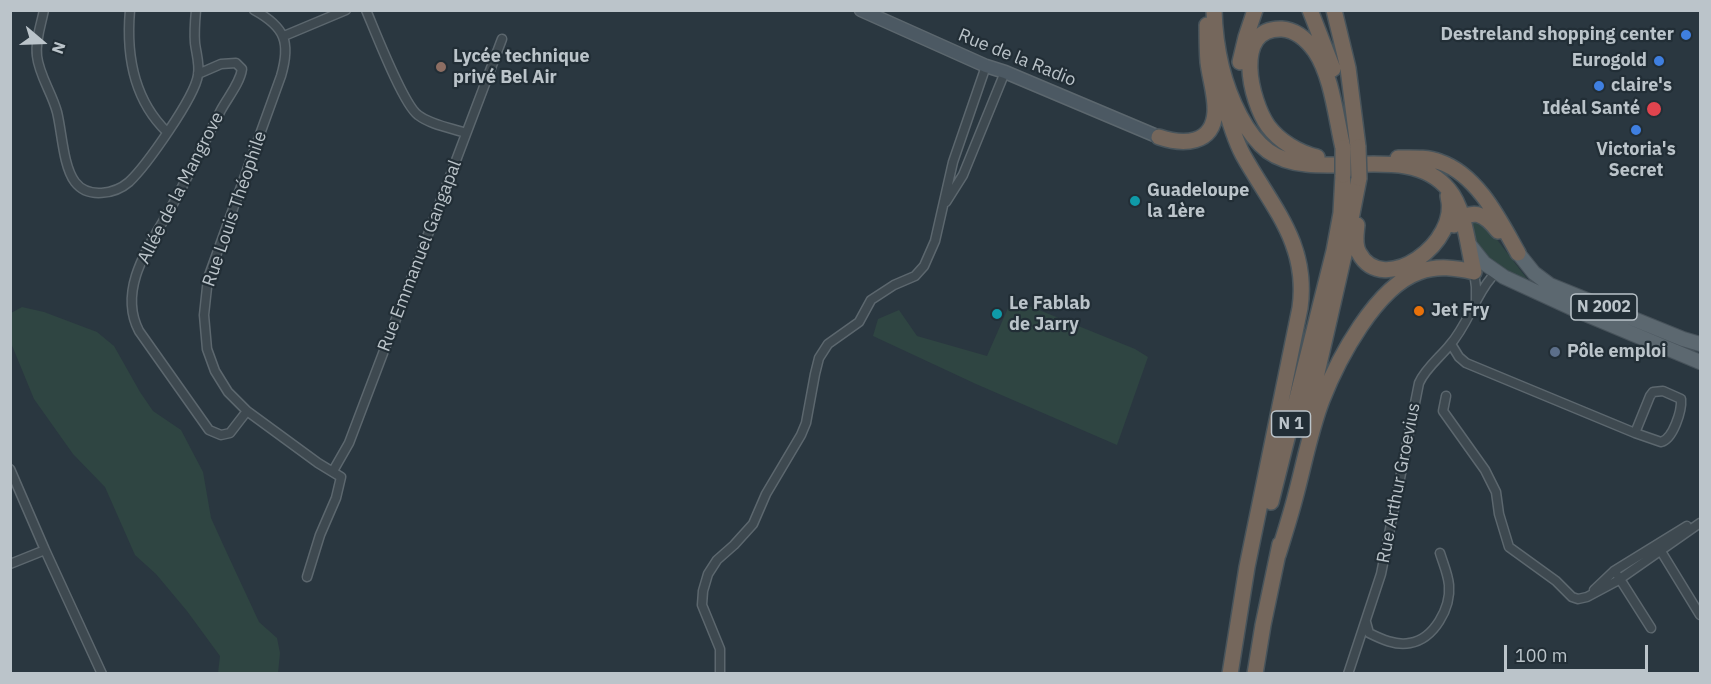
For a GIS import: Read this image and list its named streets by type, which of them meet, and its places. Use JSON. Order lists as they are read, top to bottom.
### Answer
{
  "streets": {
    "highway": ["N 1"],
    "main road": ["N 2002"],
    "street": [
      "Rue de la Radio",
      "Allée de la Mangrove",
      "Rue Louis Théophile",
      "Rue Emmanuel Gangapal",
      "Rue Arthur Groevius"
    ]
  },
  "crossings": [
    ["Allée de la Mangrove", "Rue Louis Théophile"],
    ["Rue Louis Théophile", "Rue Emmanuel Gangapal"],
    ["N 2002", "Rue Arthur Groevius"]
  ],
  "places": [
    "Destreland shopping center",
    "Eurogold",
    "Lycée technique privé Bel Air",
    "claire's",
    "Idéal Santé",
    "Victoria's Secret",
    "Guadeloupe la 1ère",
    "Jet Fry",
    "Le Fablab de Jarry",
    "Pôle emploi"
  ],
  "scale_bar": "100 m",
  "north": "right"
}
